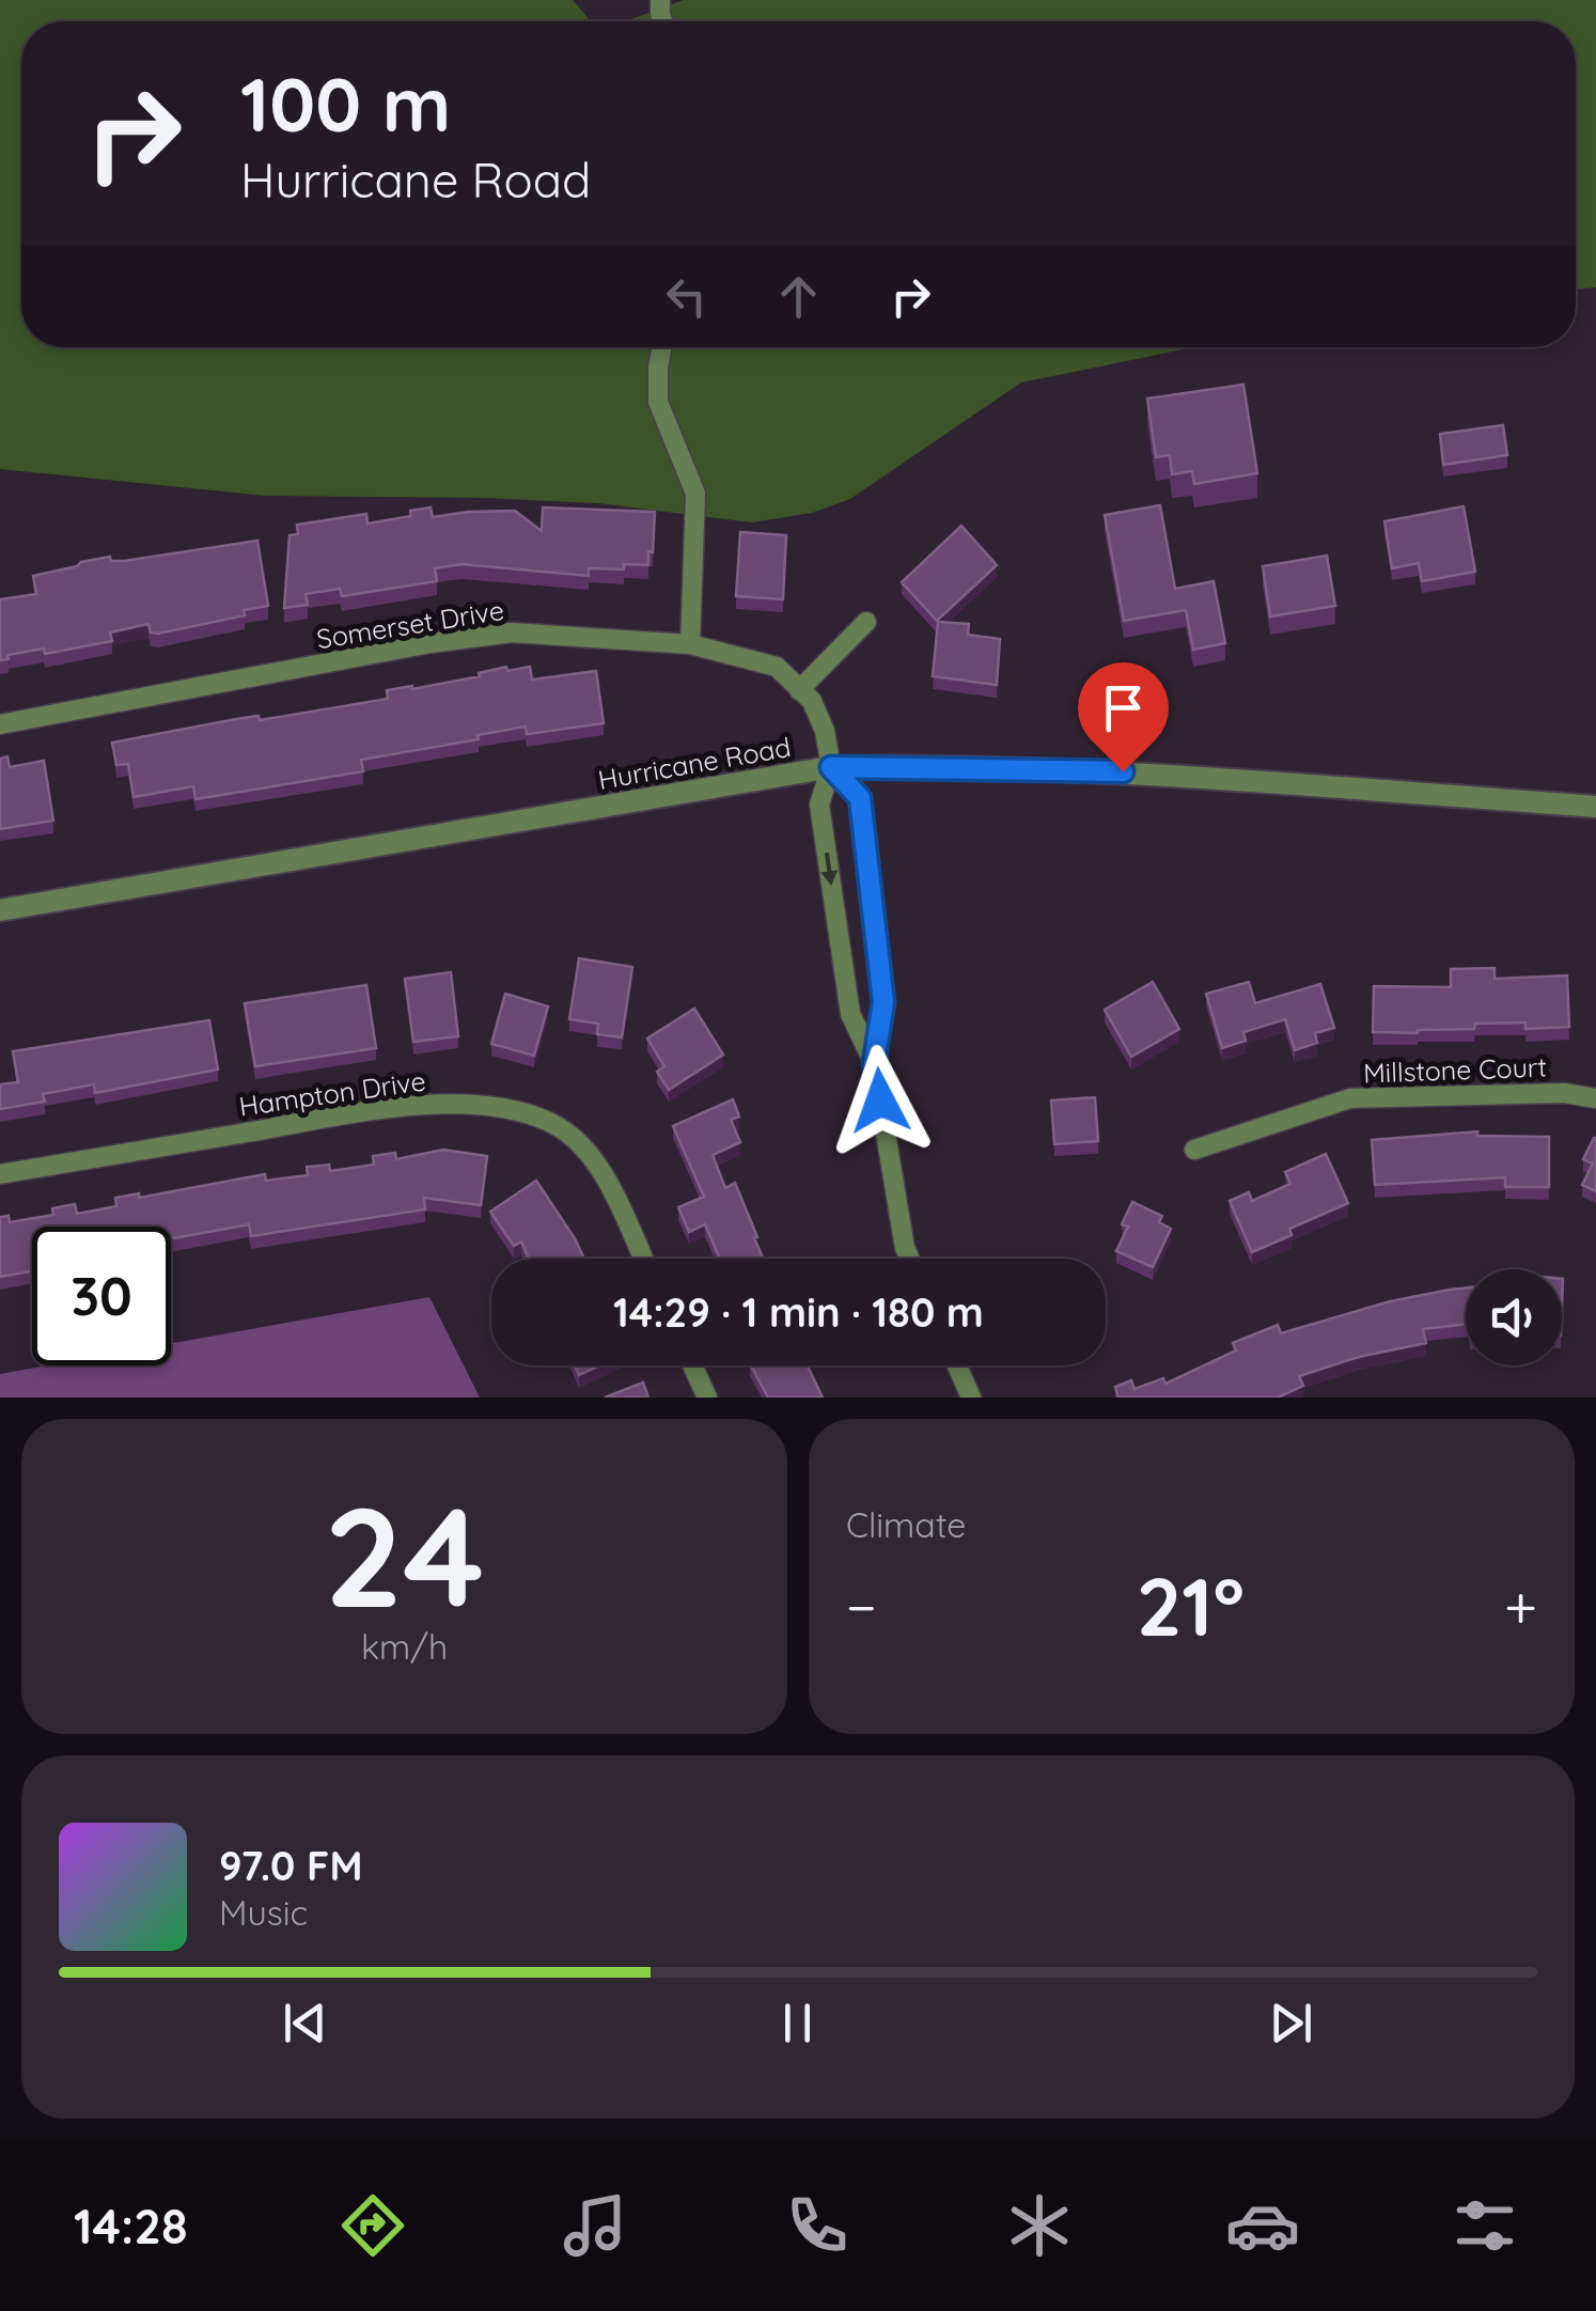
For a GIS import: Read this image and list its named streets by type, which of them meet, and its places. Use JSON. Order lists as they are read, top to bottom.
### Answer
{
  "streets": {
    "street": [
      "Somerset Drive",
      "Hurricane Road",
      "Millstone Court",
      "Hampton Drive"
    ]
  },
  "crossings": [
    ["Somerset Drive", "Hurricane Road"]
  ],
  "page": {
    "turn": ["100 m", "Hurricane Road"],
    "limit": "30",
    "trip": "14:29 · 1 min · 180 m",
    "tile": [
      ["24", "km/h"],
      "Climate"
    ],
    "heat": ["−", "21°", "+"],
    "song": ["97.0 FM", "Music"],
    "tabs": "14:28"
  }
}
